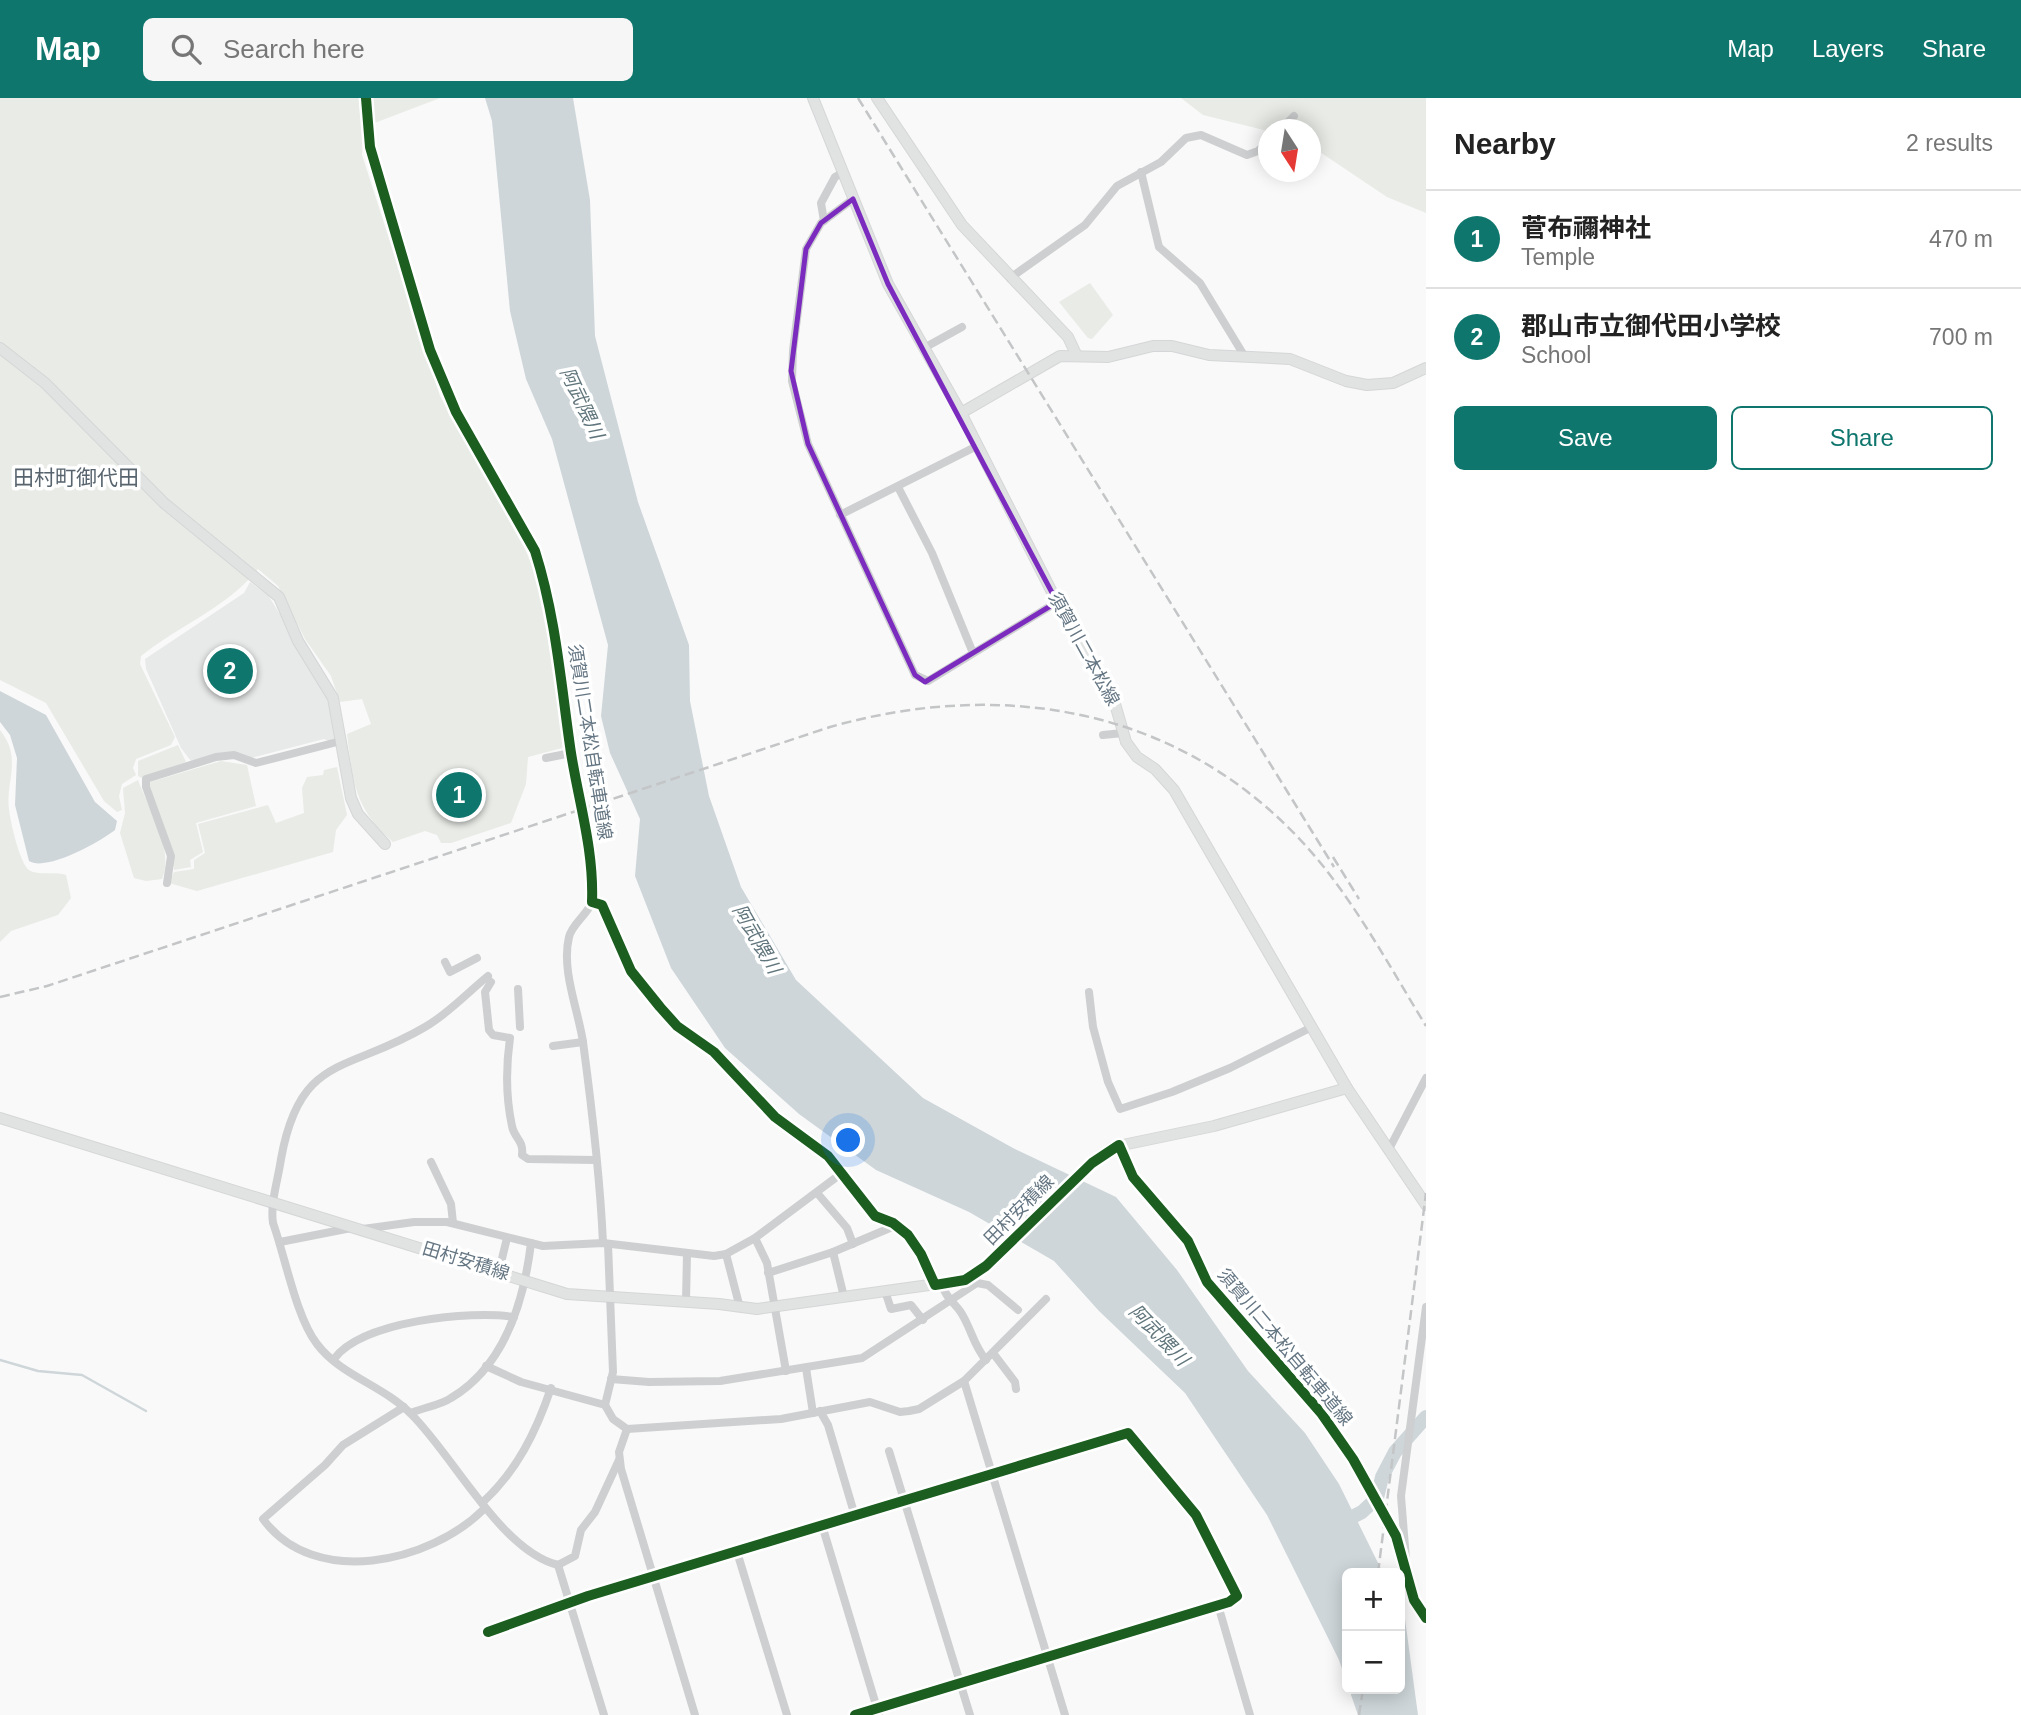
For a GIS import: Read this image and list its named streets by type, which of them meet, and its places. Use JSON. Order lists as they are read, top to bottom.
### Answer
{
  "streets": {
    "main road": ["須賀川二本松線", "田村安積線"],
    "cycle path": ["須賀川二本松自転車道線"]
  },
  "crossings": [
    ["須賀川二本松線", "田村安積線"]
  ],
  "districts": ["田村町御代田"],
  "water": ["阿武隈川"],
  "north": "bottom",
  "page": {
    "header": "Map",
    "search": "Search here",
    "nav": ["Map", "Layers", "Share"],
    "heading": ["Nearby", "2 results"],
    "list": [
      {
        "mark": "1",
        "name": "菅布禰神社",
        "note": "Temple",
        "value": "470 m"
      },
      {
        "mark": "2",
        "name": "郡山市立御代田小学校",
        "note": "School",
        "value": "700 m"
      }
    ],
    "buttons": ["Save", "Share"],
    "pins": ["2", "1"],
    "map_buttons": ["+", "−"]
  }
}
